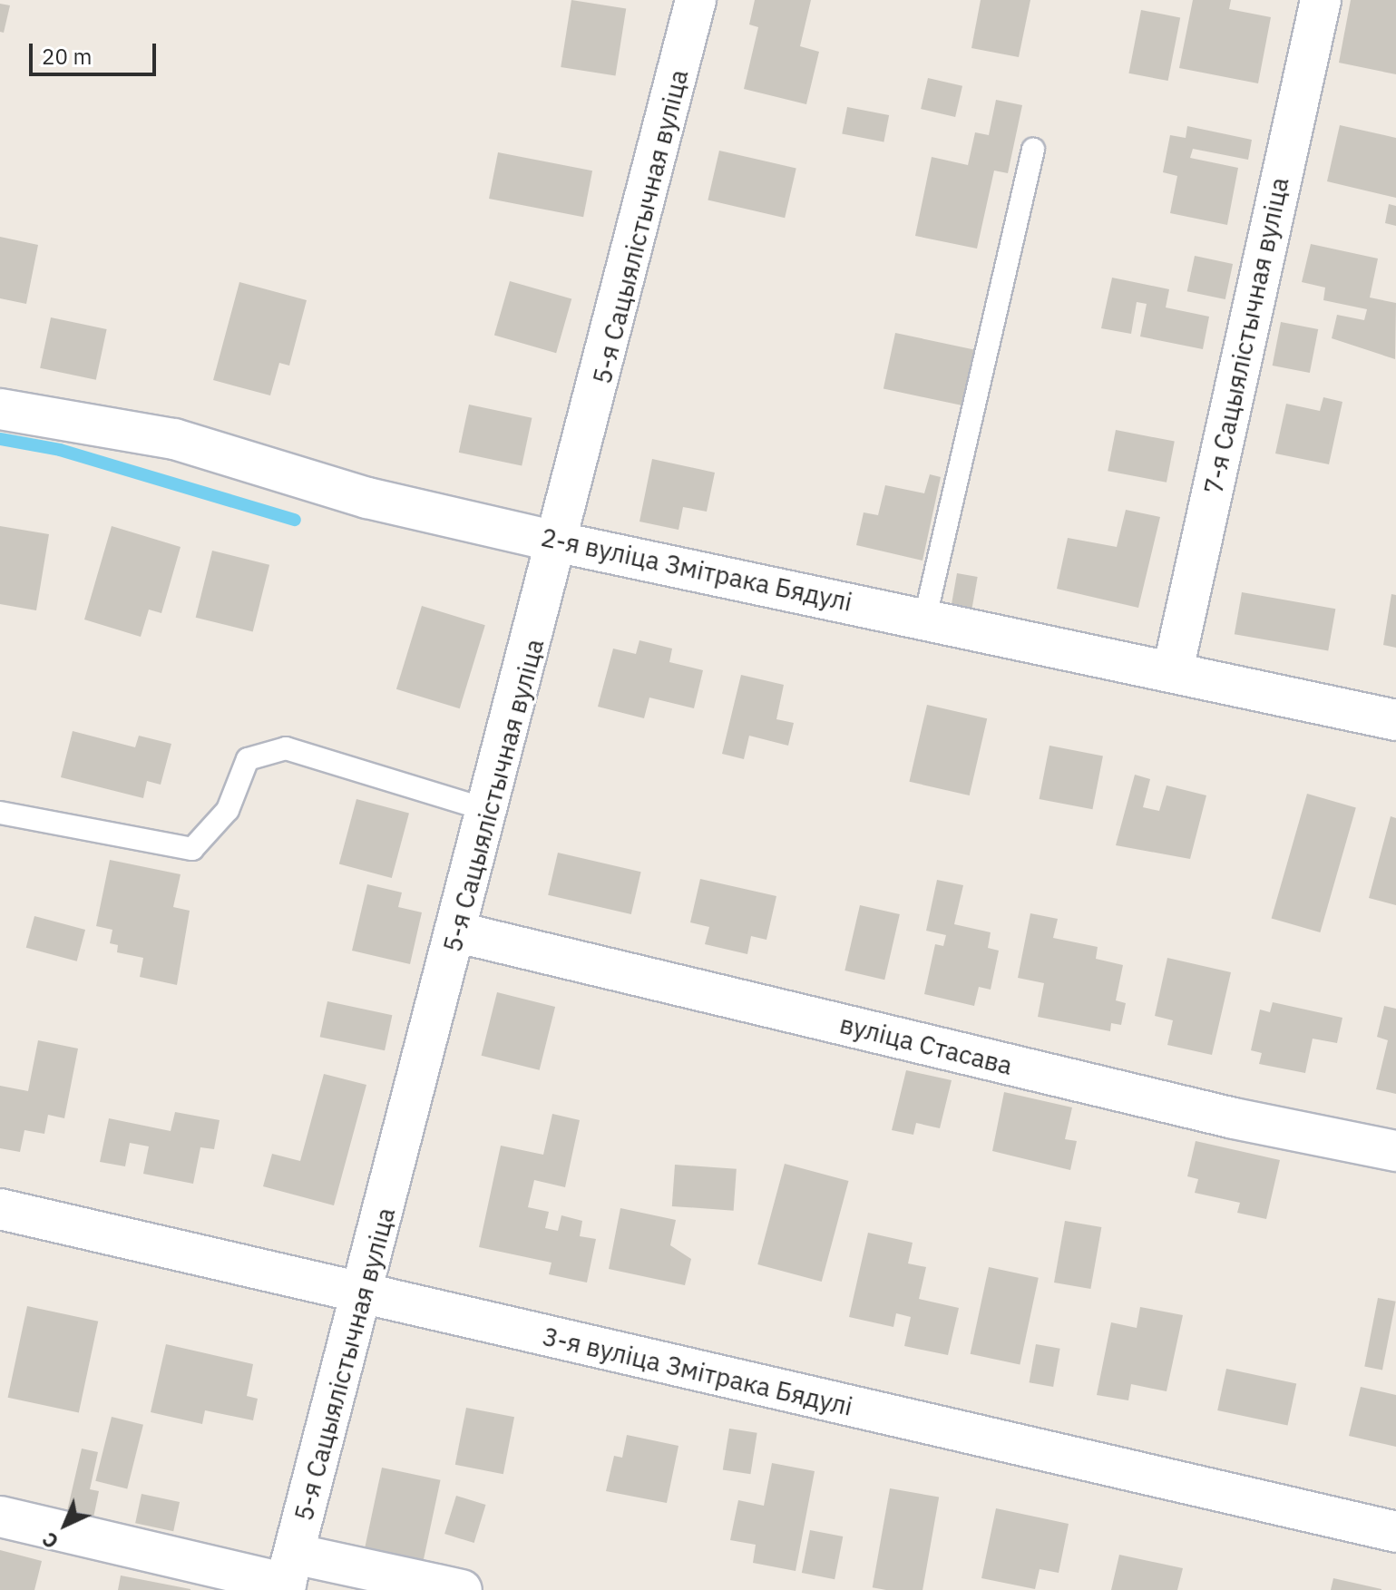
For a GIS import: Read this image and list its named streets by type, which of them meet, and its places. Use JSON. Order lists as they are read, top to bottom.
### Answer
{
  "streets": {
    "street": [
      "5-я Сацыялістычная вуліца",
      "7-я Сацыялістычная вуліца",
      "2-я вуліца Змітрака Бядулі",
      "вуліца Стасава",
      "3-я вуліца Змітрака Бядулі"
    ]
  },
  "crossings": [
    ["5-я Сацыялістычная вуліца", "2-я вуліца Змітрака Бядулі"],
    ["5-я Сацыялістычная вуліца", "вуліца Стасава"],
    ["5-я Сацыялістычная вуліца", "3-я вуліца Змітрака Бядулі"],
    ["7-я Сацыялістычная вуліца", "2-я вуліца Змітрака Бядулі"]
  ],
  "scale_bar": "20 m",
  "north": "bottom left"
}
